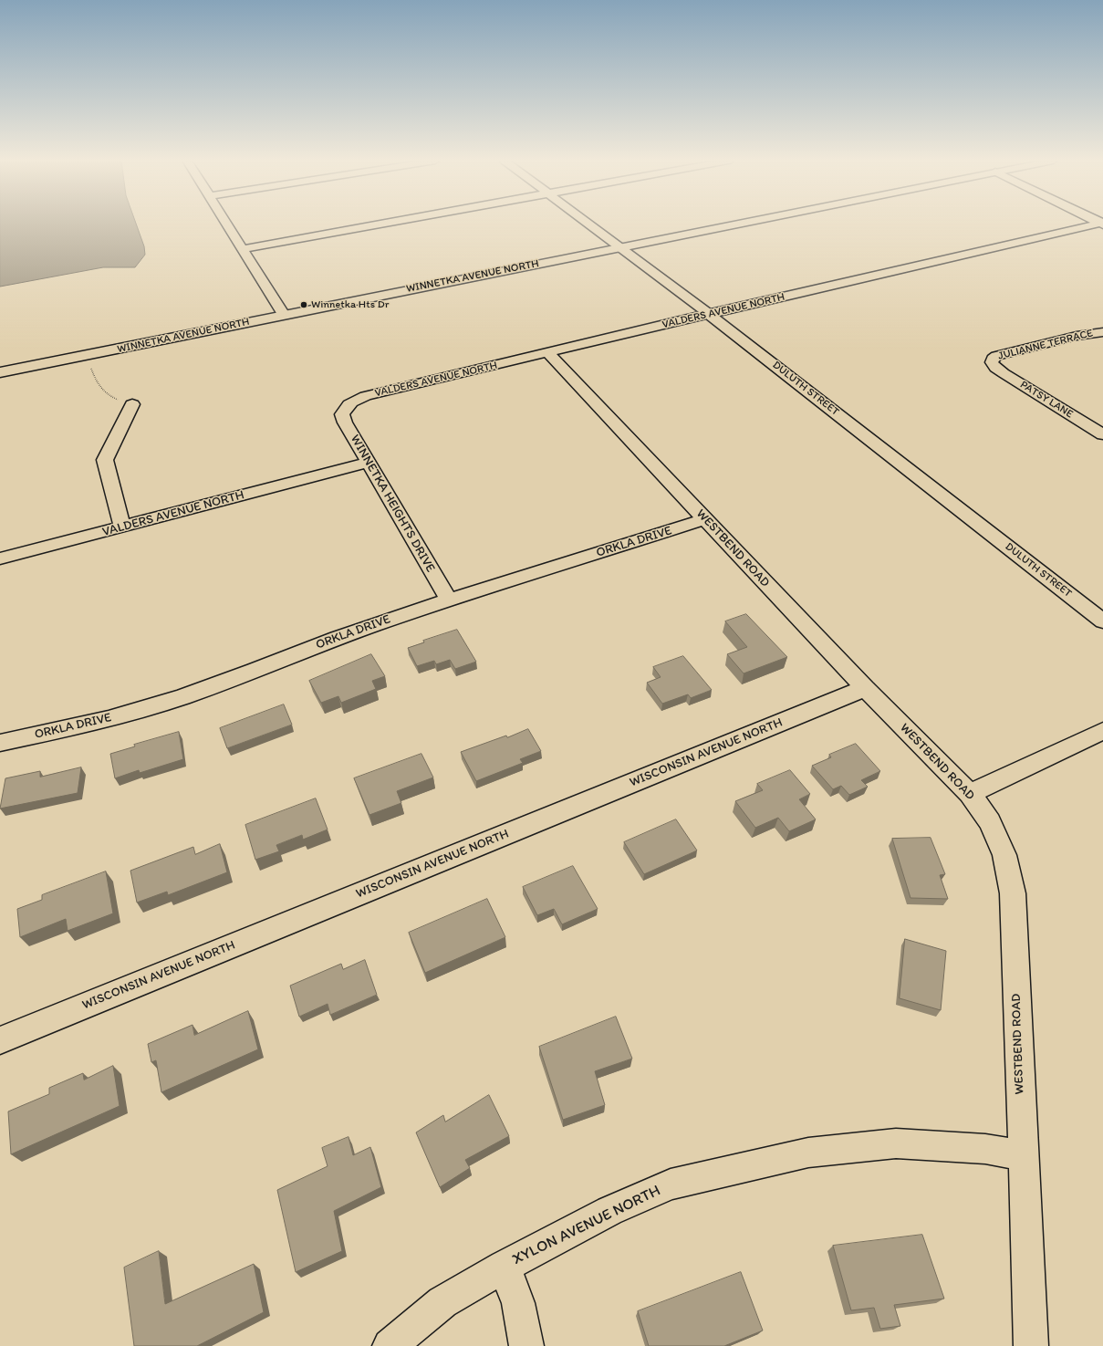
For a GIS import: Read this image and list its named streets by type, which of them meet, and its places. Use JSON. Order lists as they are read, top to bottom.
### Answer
{
  "streets": {
    "street": [
      "WINNETKA AVENUE NORTH",
      "VALDERS AVENUE NORTH",
      "JULIANNE TERRACE",
      "DULUTH STREET",
      "PATSY LANE",
      "WINNETKA HEIGHTS DRIVE",
      "ORKLA DRIVE",
      "WESTBEND ROAD",
      "WISCONSIN AVENUE NORTH",
      "XYLON AVENUE NORTH"
    ]
  },
  "crossings": [
    ["WINNETKA AVENUE NORTH", "DULUTH STREET"],
    ["VALDERS AVENUE NORTH", "DULUTH STREET"],
    ["VALDERS AVENUE NORTH", "WINNETKA HEIGHTS DRIVE"],
    ["VALDERS AVENUE NORTH", "WESTBEND ROAD"],
    ["JULIANNE TERRACE", "PATSY LANE"],
    ["WINNETKA HEIGHTS DRIVE", "ORKLA DRIVE"],
    ["ORKLA DRIVE", "WESTBEND ROAD"],
    ["WESTBEND ROAD", "WISCONSIN AVENUE NORTH"],
    ["WESTBEND ROAD", "XYLON AVENUE NORTH"]
  ],
  "places": ["Winnetka Hts Dr"]
}
